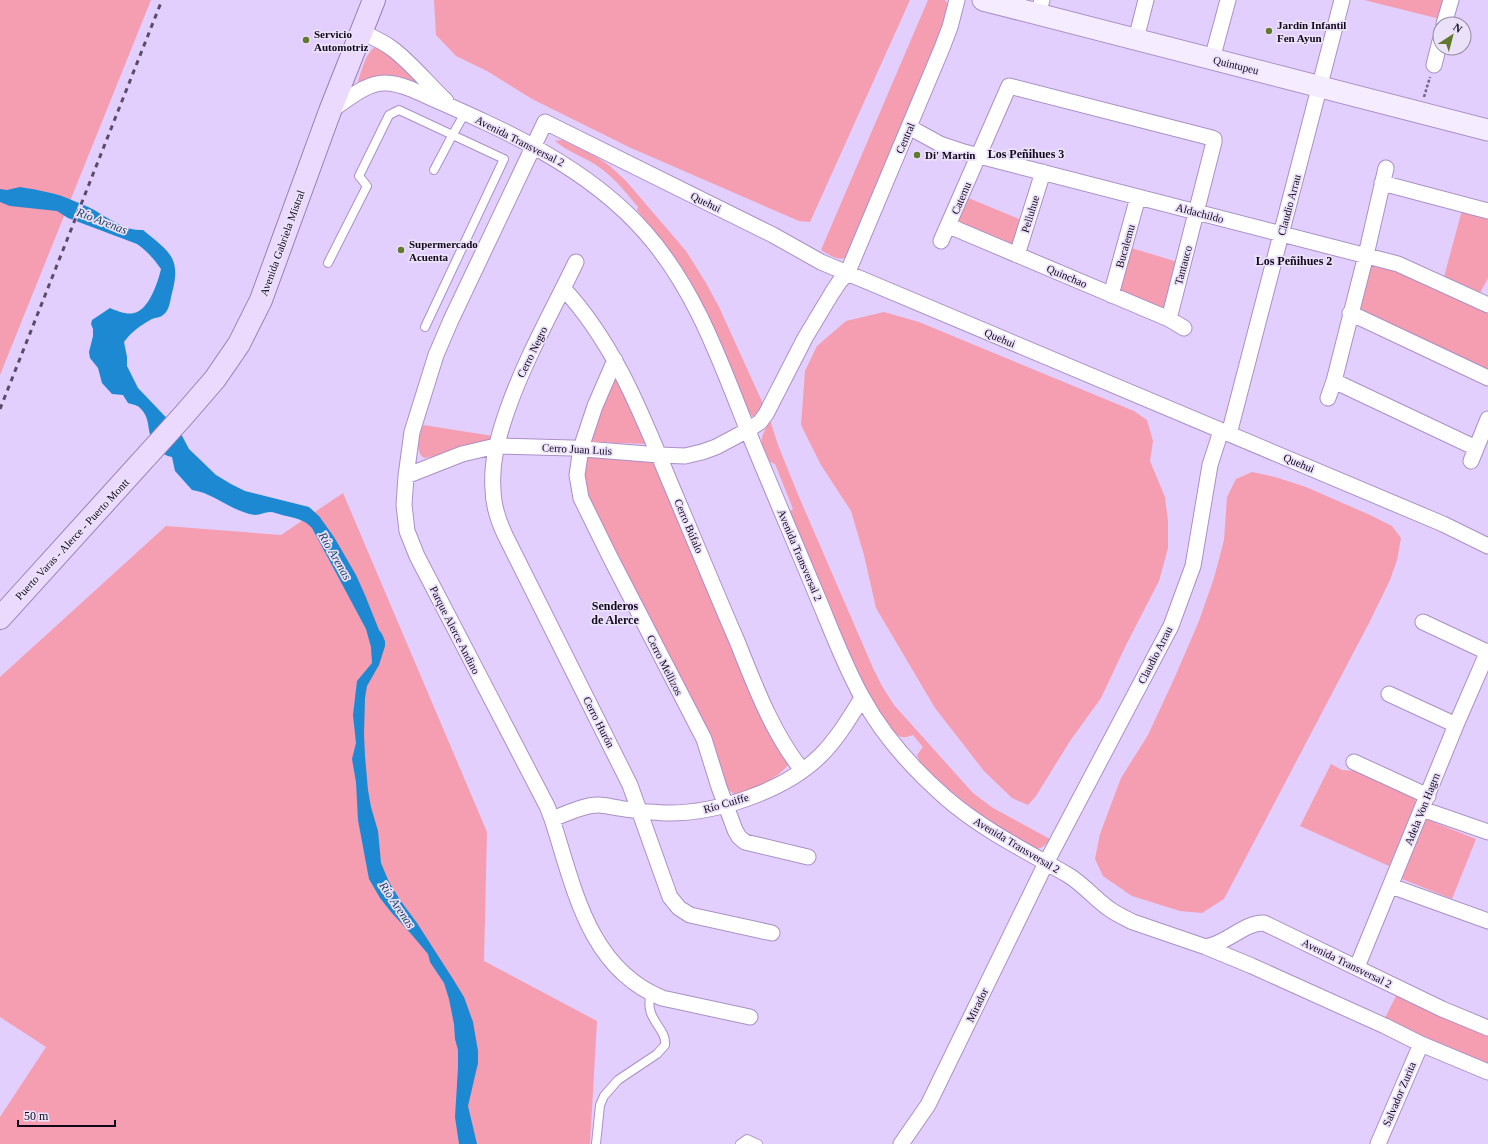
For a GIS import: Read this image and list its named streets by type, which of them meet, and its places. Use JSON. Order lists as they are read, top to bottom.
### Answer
{
  "streets": {
    "main road": ["Avenida Gabriela Mistral", "Puerto Varas - Alerce - Puerto Montt"],
    "street": [
      "Quintupeu",
      "Central",
      "Avenida Transversal 2",
      "Catemu",
      "Quehui",
      "Claudio Arrau",
      "Aldachildo",
      "Pelluhue",
      "Bucalemu",
      "Tantauco",
      "Quinchao",
      "Cerro Negro",
      "Cerro Juan Luis",
      "Cerro Búfalo",
      "Parque Alerce Andino",
      "Cerro Mellizos",
      "Cerro Hurón",
      "Río Cuiffe",
      "Adela Von Hagrn",
      "Mirador",
      "Salvador Zurita"
    ]
  },
  "crossings": [
    ["Quintupeu", "Claudio Arrau"],
    ["Central", "Avenida Transversal 2"],
    ["Central", "Quehui"],
    ["Central", "Aldachildo"],
    ["Central", "Cerro Juan Luis"],
    ["Avenida Transversal 2", "Quehui"],
    ["Avenida Transversal 2", "Claudio Arrau"],
    ["Avenida Transversal 2", "Avenida Gabriela Mistral"],
    ["Avenida Transversal 2", "Cerro Juan Luis"],
    ["Avenida Transversal 2", "Parque Alerce Andino"],
    ["Avenida Transversal 2", "Río Cuiffe"],
    ["Avenida Transversal 2", "Adela Von Hagrn"],
    ["Avenida Transversal 2", "Mirador"],
    ["Avenida Transversal 2", "Salvador Zurita"],
    ["Catemu", "Aldachildo"],
    ["Catemu", "Tantauco"],
    ["Catemu", "Quinchao"],
    ["Quehui", "Claudio Arrau"],
    ["Quehui", "Parque Alerce Andino"],
    ["Claudio Arrau", "Aldachildo"],
    ["Claudio Arrau", "Mirador"],
    ["Aldachildo", "Pelluhue"],
    ["Aldachildo", "Bucalemu"],
    ["Aldachildo", "Tantauco"],
    ["Pelluhue", "Quinchao"],
    ["Avenida Gabriela Mistral", "Puerto Varas - Alerce - Puerto Montt"],
    ["Bucalemu", "Quinchao"],
    ["Tantauco", "Quinchao"],
    ["Cerro Negro", "Cerro Juan Luis"],
    ["Cerro Negro", "Cerro Búfalo"],
    ["Cerro Negro", "Cerro Hurón"],
    ["Cerro Juan Luis", "Cerro Búfalo"],
    ["Cerro Juan Luis", "Parque Alerce Andino"],
    ["Cerro Juan Luis", "Cerro Mellizos"],
    ["Cerro Juan Luis", "Cerro Hurón"],
    ["Cerro Búfalo", "Cerro Mellizos"],
    ["Cerro Búfalo", "Río Cuiffe"],
    ["Parque Alerce Andino", "Río Cuiffe"],
    ["Cerro Mellizos", "Río Cuiffe"],
    ["Cerro Hurón", "Río Cuiffe"]
  ],
  "districts": ["Los Peñihues 3", "Los Peñihues 2", "Senderos de Alerce"],
  "water": ["Río Arenas"],
  "places": [
    "Jardín Infantil Fen Ayun",
    "Servicio Automotriz",
    "Di' Martin",
    "Supermercado Acuenta"
  ],
  "scale_bar": "50 m",
  "north": "top right"
}
